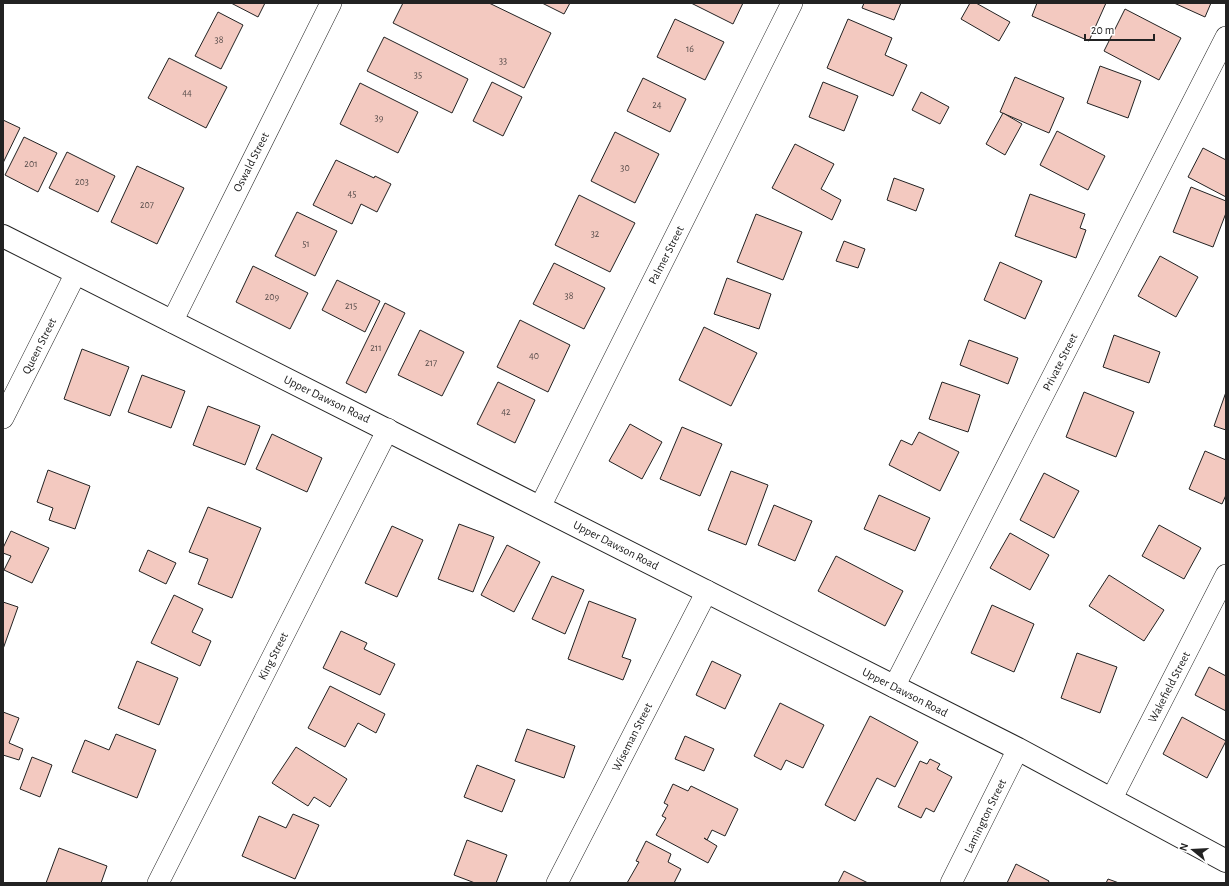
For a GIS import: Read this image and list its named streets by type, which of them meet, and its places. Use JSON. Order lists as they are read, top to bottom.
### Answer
{
  "streets": {
    "street": [
      "Oswald Street",
      "Palmer Street",
      "Queen Street",
      "Private Street",
      "Upper Dawson Road",
      "King Street",
      "Wakefield Street",
      "Wiseman Street",
      "Lamington Street"
    ]
  },
  "crossings": [
    ["Oswald Street", "Upper Dawson Road"],
    ["Palmer Street", "Upper Dawson Road"],
    ["Queen Street", "Upper Dawson Road"],
    ["Private Street", "Upper Dawson Road"],
    ["Upper Dawson Road", "King Street"],
    ["Upper Dawson Road", "Wakefield Street"],
    ["Upper Dawson Road", "Wiseman Street"],
    ["Upper Dawson Road", "Lamington Street"]
  ],
  "house_numbers": [
    "38",
    "16",
    "33",
    "35",
    "44",
    "24",
    "39",
    "201",
    "30",
    "203",
    "45",
    "207",
    "32",
    "51",
    "38",
    "209",
    "215",
    "211",
    "40",
    "217",
    "42"
  ],
  "scale_bar": "20 m",
  "north": "left"
}
